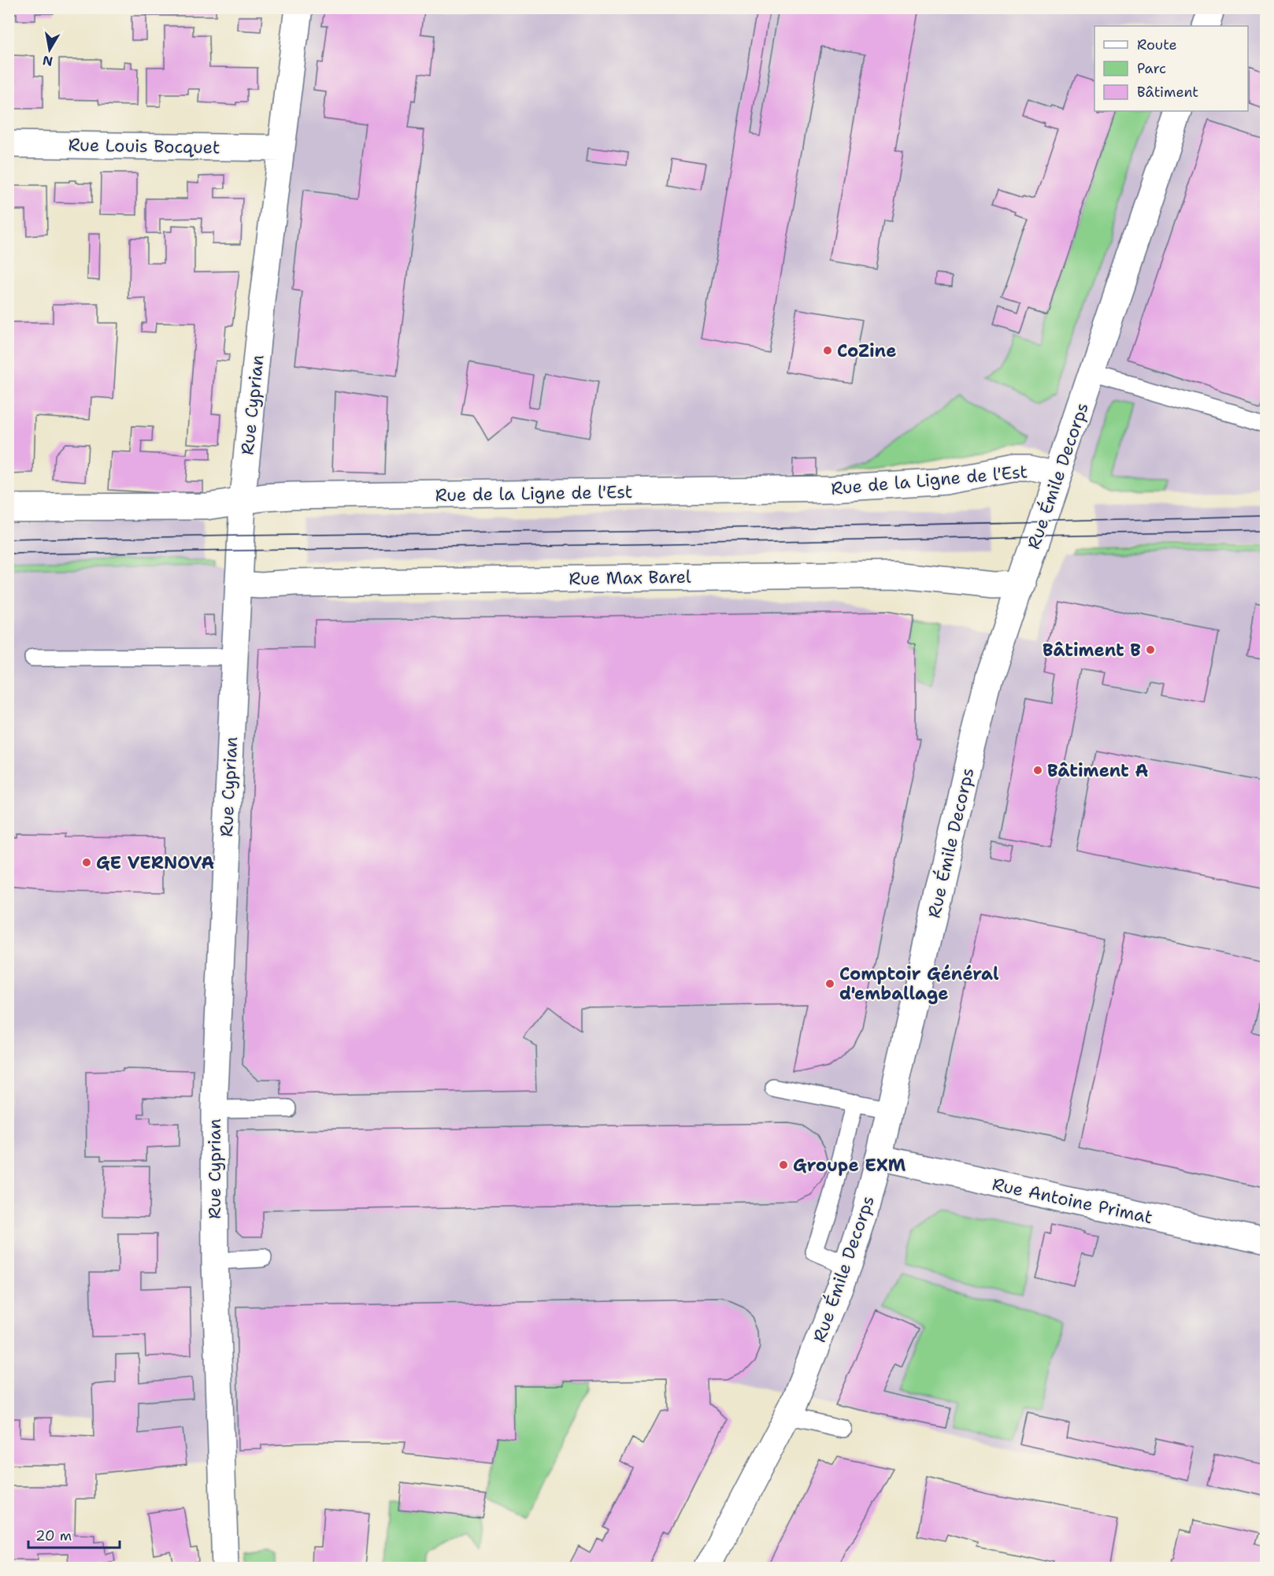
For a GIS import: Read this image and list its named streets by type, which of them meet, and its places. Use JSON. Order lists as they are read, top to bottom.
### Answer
{
  "streets": {
    "street": [
      "Rue Louis Bocquet",
      "Rue Cyprian",
      "Rue Émile Decorps",
      "Rue de la Ligne de l'Est",
      "Rue Max Barel",
      "Rue Antoine Primat"
    ]
  },
  "crossings": [
    ["Rue Louis Bocquet", "Rue Cyprian"],
    ["Rue Cyprian", "Rue de la Ligne de l'Est"],
    ["Rue Cyprian", "Rue Max Barel"],
    ["Rue Émile Decorps", "Rue de la Ligne de l'Est"],
    ["Rue Émile Decorps", "Rue Max Barel"],
    ["Rue Émile Decorps", "Rue Antoine Primat"]
  ],
  "places": [
    "CoZine",
    "Bâtiment B",
    "Bâtiment A",
    "GE VERNOVA",
    "Comptoir Général d'emballage",
    "Groupe EXM"
  ],
  "legend": ["Route", "Parc", "Bâtiment"],
  "scale_bar": "20 m",
  "north": "bottom"
}
